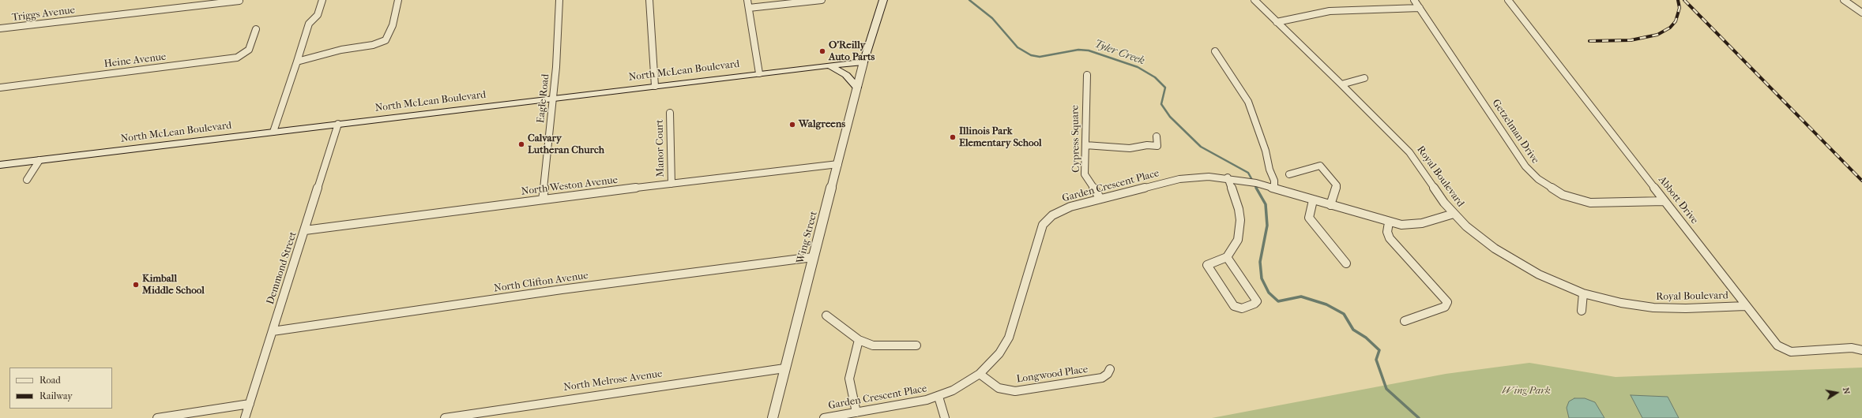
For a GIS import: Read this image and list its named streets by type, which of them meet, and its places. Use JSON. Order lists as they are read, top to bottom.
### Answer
{
  "streets": {
    "main road": ["North McLean Boulevard"],
    "street": [
      "Triggs Avenue",
      "Heine Avenue",
      "Eagle Road",
      "Getzelman Drive",
      "Cypress Square",
      "Manor Court",
      "Royal Boulevard",
      "North Weston Avenue",
      "Garden Crescent Place",
      "Abbott Drive",
      "Wing Street",
      "Demmond Street",
      "North Clifton Avenue",
      "Longwood Place",
      "North Melrose Avenue"
    ]
  },
  "crossings": [
    ["North McLean Boulevard", "Eagle Road"],
    ["North McLean Boulevard", "Wing Street"],
    ["North McLean Boulevard", "Demmond Street"],
    ["Eagle Road", "North Weston Avenue"],
    ["Getzelman Drive", "Abbott Drive"],
    ["Cypress Square", "Garden Crescent Place"],
    ["Manor Court", "North Weston Avenue"],
    ["Royal Boulevard", "Garden Crescent Place"],
    ["Royal Boulevard", "Abbott Drive"],
    ["North Weston Avenue", "Wing Street"],
    ["North Weston Avenue", "Demmond Street"],
    ["Garden Crescent Place", "Longwood Place"],
    ["Wing Street", "North Clifton Avenue"],
    ["Wing Street", "North Melrose Avenue"],
    ["Demmond Street", "North Clifton Avenue"]
  ],
  "water": ["Tyler Creek"],
  "parks": ["Wing Park"],
  "places": [
    "O'Reilly Auto Parts",
    "Walgreens",
    "Illinois Park Elementary School",
    "Calvary Lutheran Church",
    "Kimball Middle School"
  ],
  "legend": ["Road", "Railway"],
  "north": "right"
}
